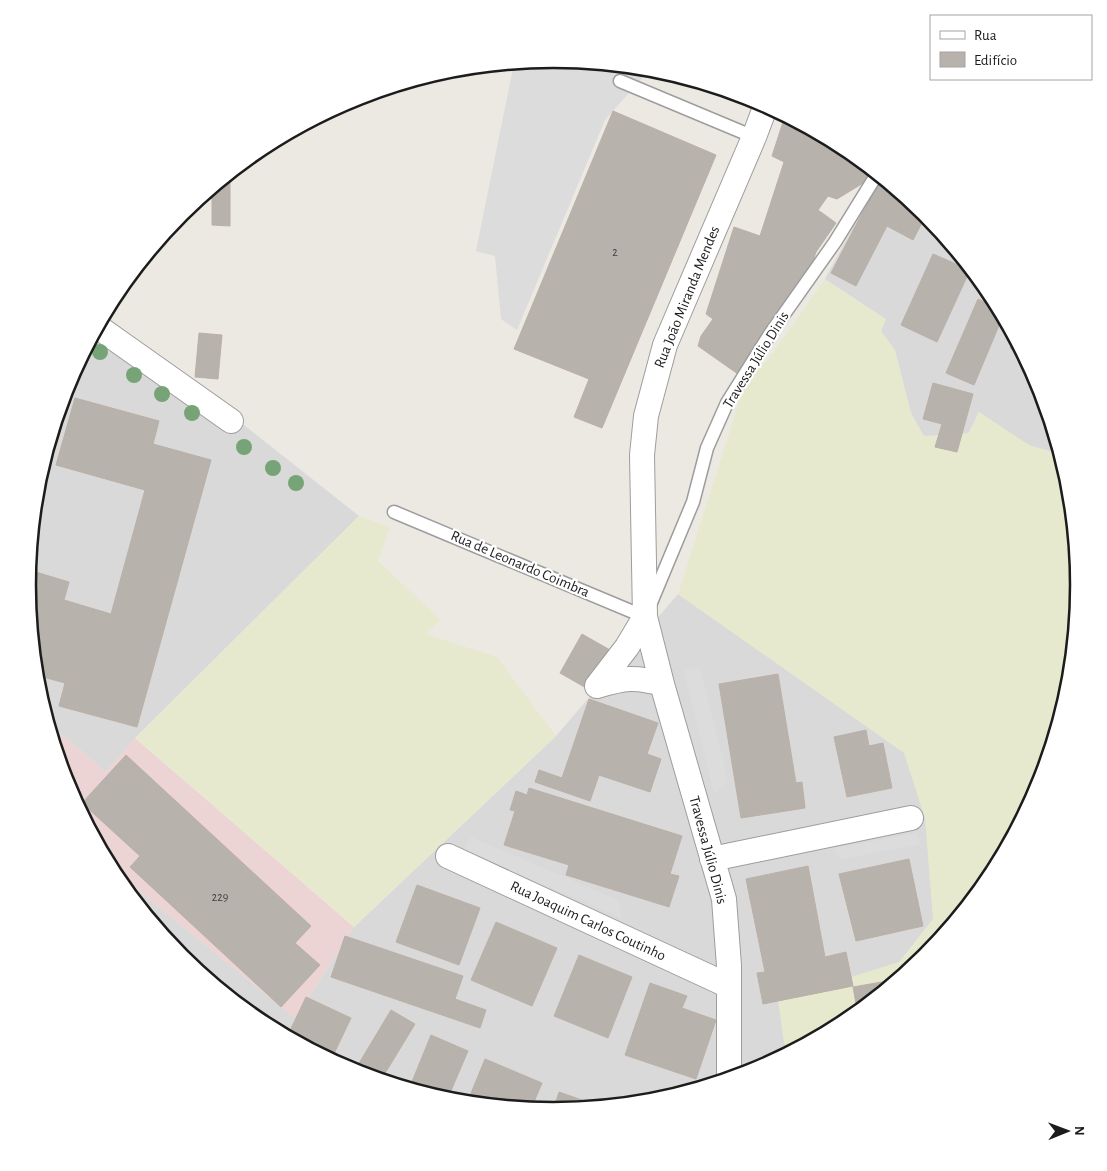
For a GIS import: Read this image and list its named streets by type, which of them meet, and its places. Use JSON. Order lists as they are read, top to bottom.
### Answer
{
  "streets": {
    "street": ["Rua João Miranda Mendes", "Travessa Júlio Dinis", "Rua Joaquim Carlos Coutinho"],
    "lane": ["Rua de Leonardo Coimbra"]
  },
  "crossings": [
    ["Rua João Miranda Mendes", "Travessa Júlio Dinis"],
    ["Rua João Miranda Mendes", "Rua de Leonardo Coimbra"],
    ["Travessa Júlio Dinis", "Rua de Leonardo Coimbra"],
    ["Travessa Júlio Dinis", "Rua Joaquim Carlos Coutinho"]
  ],
  "house_numbers": ["2", "229"],
  "legend": ["Rua", "Edifício"],
  "north": "right"
}
